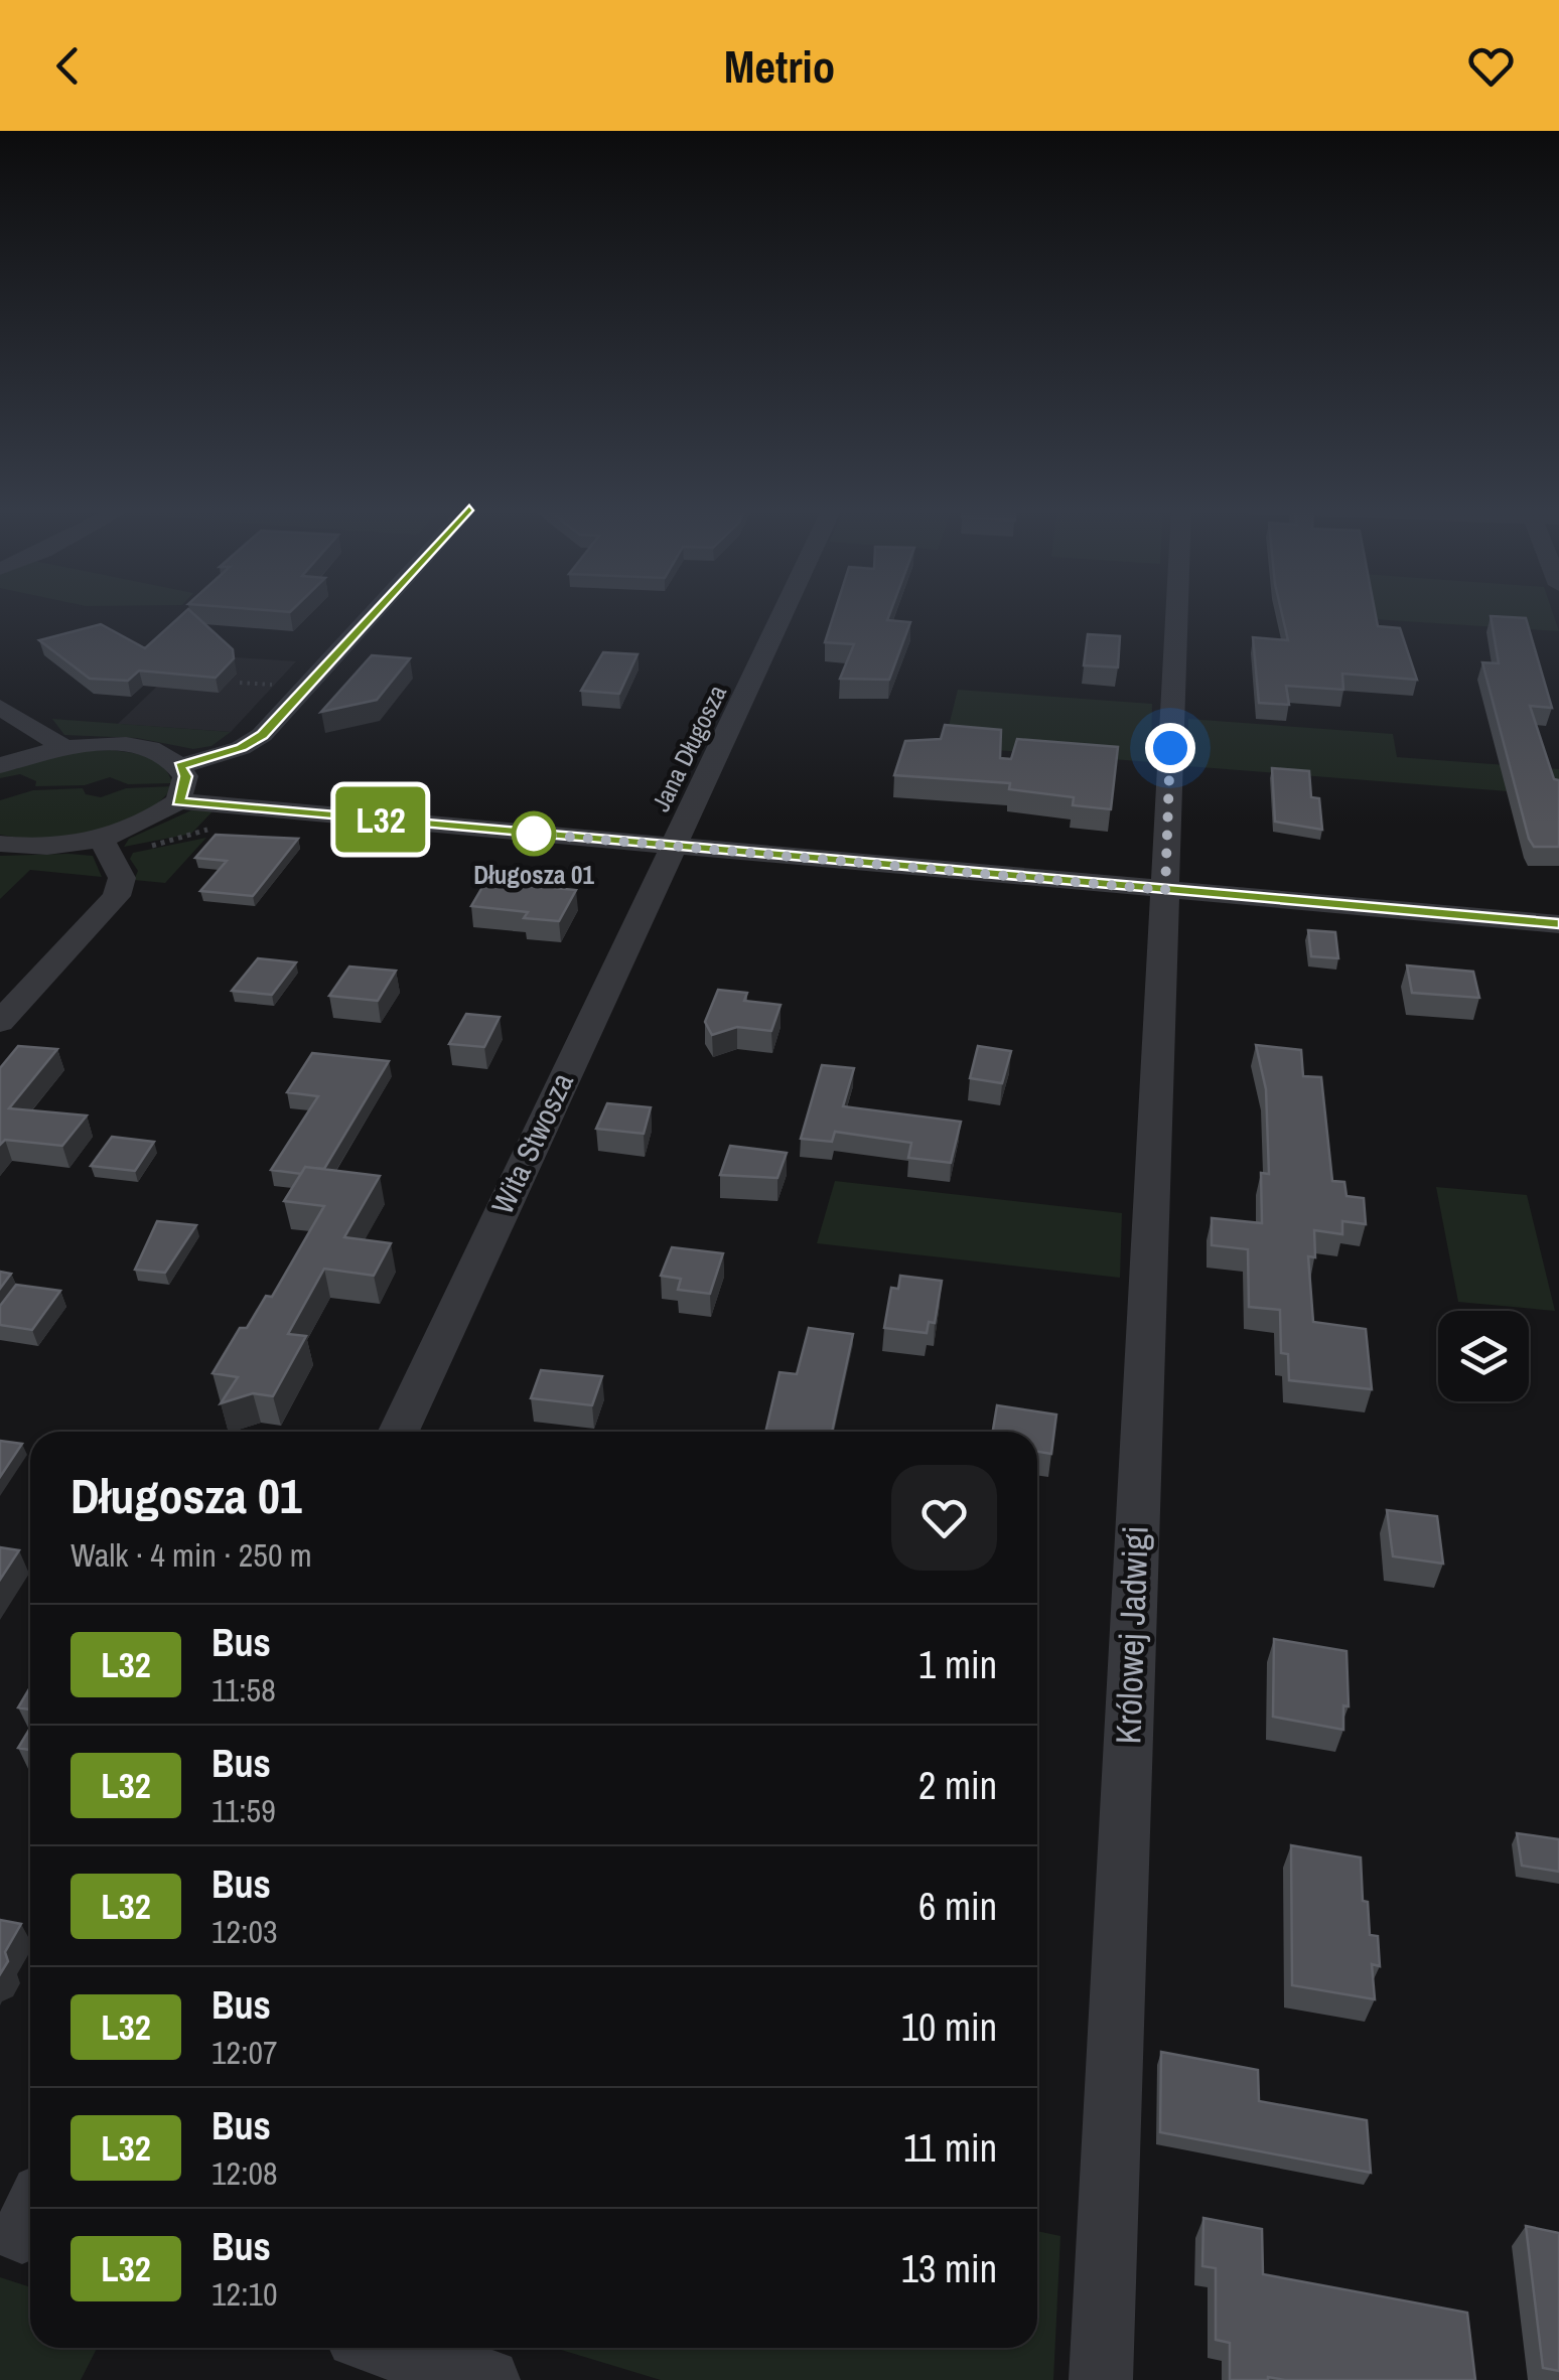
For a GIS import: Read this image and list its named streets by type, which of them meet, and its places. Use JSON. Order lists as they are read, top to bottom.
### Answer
{
  "streets": {
    "street": ["Jana Długosza", "Wita Stwosza", "Królowej Jadwigi"]
  },
  "crossings": [
    ["Jana Długosza", "Wita Stwosza"]
  ],
  "places": ["Długosza 01"],
  "lines": ["bus line L32"],
  "page": {
    "header": "Metrio",
    "on_map": "L32",
    "heading": ["Długosza 01", "Walk · 4 min · 250 m"],
    "list": [
      {
        "mark": "L32",
        "name": "Bus",
        "note": "11:58",
        "value": "1 min"
      },
      {
        "mark": "L32",
        "name": "Bus",
        "note": "11:59",
        "value": "2 min"
      },
      {
        "mark": "L32",
        "name": "Bus",
        "note": "12:03",
        "value": "6 min"
      },
      {
        "mark": "L32",
        "name": "Bus",
        "note": "12:07",
        "value": "10 min"
      },
      {
        "mark": "L32",
        "name": "Bus",
        "note": "12:08",
        "value": "11 min"
      },
      {
        "mark": "L32",
        "name": "Bus",
        "note": "12:10",
        "value": "13 min"
      }
    ]
  }
}
